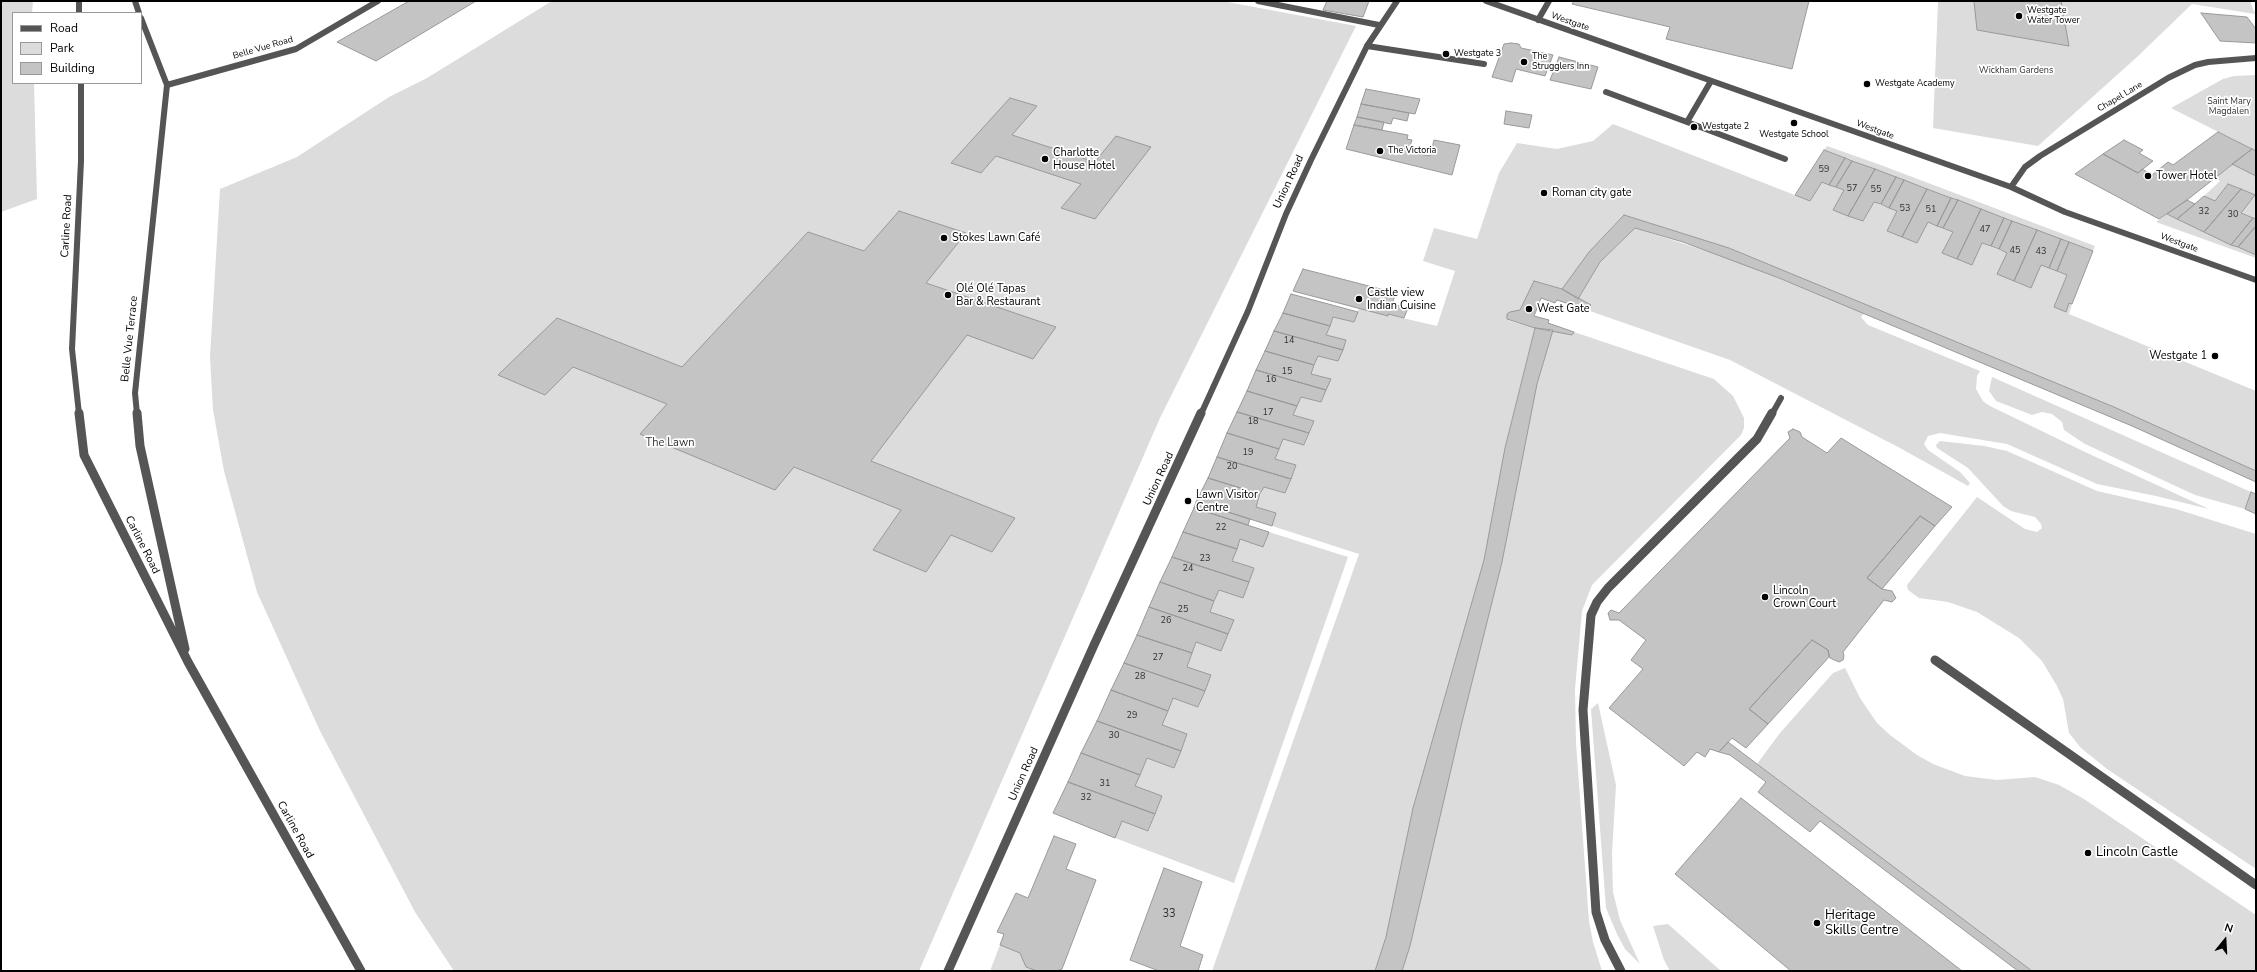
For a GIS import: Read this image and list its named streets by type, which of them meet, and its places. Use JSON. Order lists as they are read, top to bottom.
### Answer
{
  "streets": {
    "street": [
      "Westgate",
      "Belle Vue Road",
      "Chapel Lane",
      "Union Road",
      "Carline Road",
      "Belle Vue Terrace"
    ]
  },
  "crossings": [
    ["Westgate", "Chapel Lane"],
    ["Belle Vue Road", "Belle Vue Terrace"],
    ["Carline Road", "Belle Vue Terrace"]
  ],
  "parks": ["Wickham Gardens", "Saint Mary Magdalen", "The Lawn"],
  "places": [
    "Westgate Water Tower",
    "Westgate 3",
    "The Strugglers Inn",
    "Westgate Academy",
    "Westgate School",
    "Westgate 2",
    "The Victoria",
    "Charlotte House Hotel",
    "Tower Hotel",
    "Roman city gate",
    "Stokes Lawn Café",
    "Olé Olé Tapas Bar & Restaurant",
    "Castle view Indian Cuisine",
    "West Gate",
    "Westgate 1",
    "Lawn Visitor Centre",
    "Lincoln Crown Court",
    "Lincoln Castle",
    "Heritage Skills Centre"
  ],
  "house_numbers": [
    "59",
    "57",
    "55",
    "53",
    "51",
    "32",
    "30",
    "47",
    "45",
    "43",
    "14",
    "15",
    "16",
    "17",
    "18",
    "19",
    "20",
    "22",
    "23",
    "24",
    "25",
    "26",
    "27",
    "28",
    "29",
    "30",
    "31",
    "32",
    "33"
  ],
  "legend": ["Road", "Park", "Building"],
  "north": "top"
}
